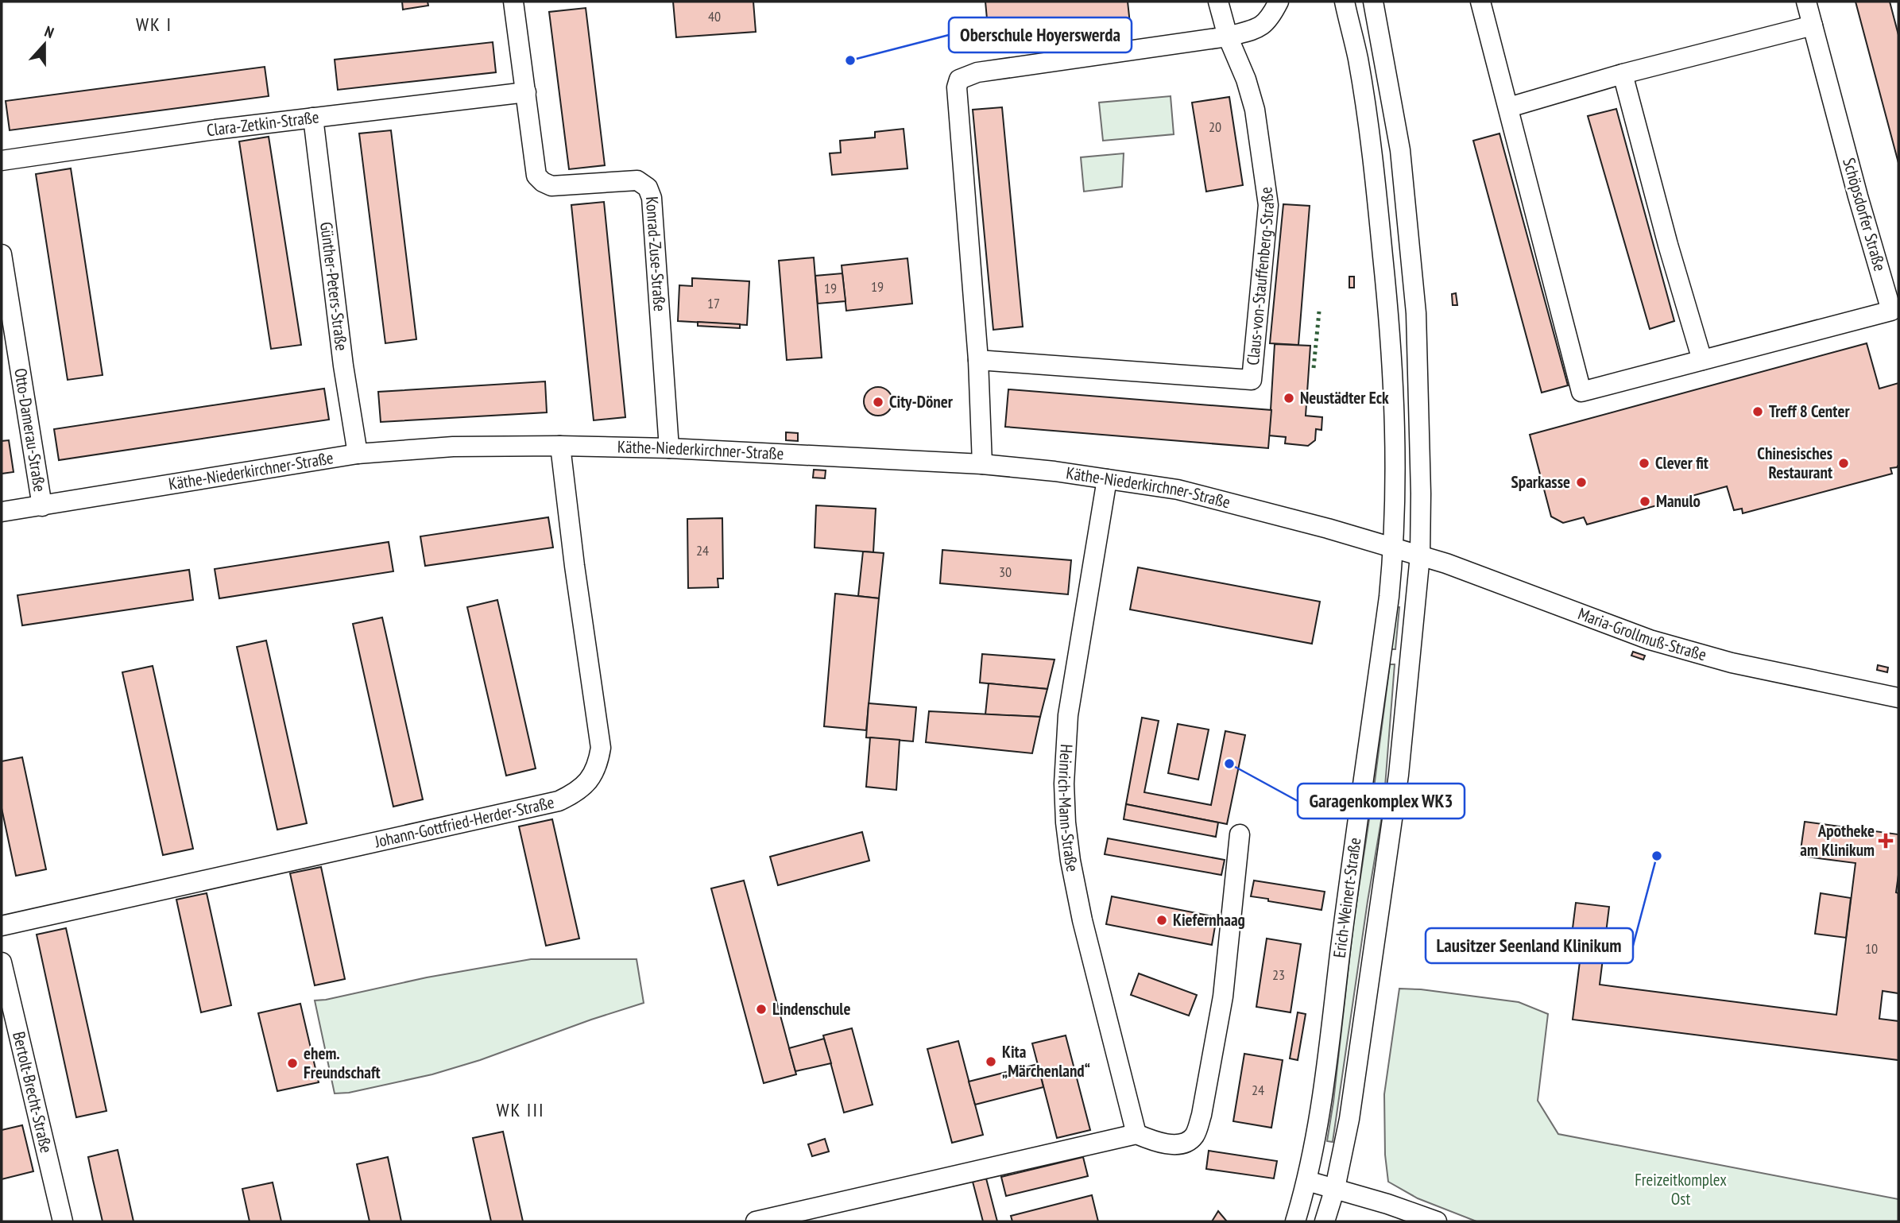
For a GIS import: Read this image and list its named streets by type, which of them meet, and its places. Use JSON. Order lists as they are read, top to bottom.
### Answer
{
  "streets": {
    "street": [
      "Clara-Zetkin-Straße",
      "Schöpsdorfer Straße",
      "Konrad-Zuse-Straße",
      "Claus-von-Stauffenberg-Straße",
      "Günther-Peters-Straße",
      "Otto-Damerau-Straße",
      "Käthe-Niederkirchner-Straße",
      "Maria-Grollmuß-Straße",
      "Heinrich-Mann-Straße",
      "Johann-Gottfried-Herder-Straße",
      "Erich-Weinert-Straße",
      "Bertolt-Brecht-Straße"
    ]
  },
  "crossings": [
    ["Clara-Zetkin-Straße", "Konrad-Zuse-Straße"],
    ["Clara-Zetkin-Straße", "Günther-Peters-Straße"],
    ["Konrad-Zuse-Straße", "Käthe-Niederkirchner-Straße"],
    ["Günther-Peters-Straße", "Käthe-Niederkirchner-Straße"],
    ["Otto-Damerau-Straße", "Käthe-Niederkirchner-Straße"],
    ["Käthe-Niederkirchner-Straße", "Maria-Grollmuß-Straße"],
    ["Käthe-Niederkirchner-Straße", "Heinrich-Mann-Straße"],
    ["Käthe-Niederkirchner-Straße", "Johann-Gottfried-Herder-Straße"],
    ["Käthe-Niederkirchner-Straße", "Erich-Weinert-Straße"],
    ["Maria-Grollmuß-Straße", "Erich-Weinert-Straße"]
  ],
  "districts": ["WK I", "WK III"],
  "parks": ["Freizeitkomplex Ost"],
  "places": {
    "other": [
      "Oberschule Hoyerswerda",
      "Neustädter Eck",
      "City-Döner",
      "Treff 8 Center",
      "Clever fit",
      "Chinesisches Restaurant",
      "Sparkasse",
      "Manulo",
      "Garagenkomplex WK3",
      "Lausitzer Seenland Klinikum",
      "Kiefernhaag",
      "Lindenschule",
      "Kita „Märchenland“",
      "ehem. Freundschaft"
    ],
    "health": ["Apotheke am Klinikum"]
  },
  "house_numbers": [
    "40",
    "20",
    "19",
    "19",
    "17",
    "24",
    "30",
    "10",
    "23",
    "24"
  ],
  "north": "top"
}
